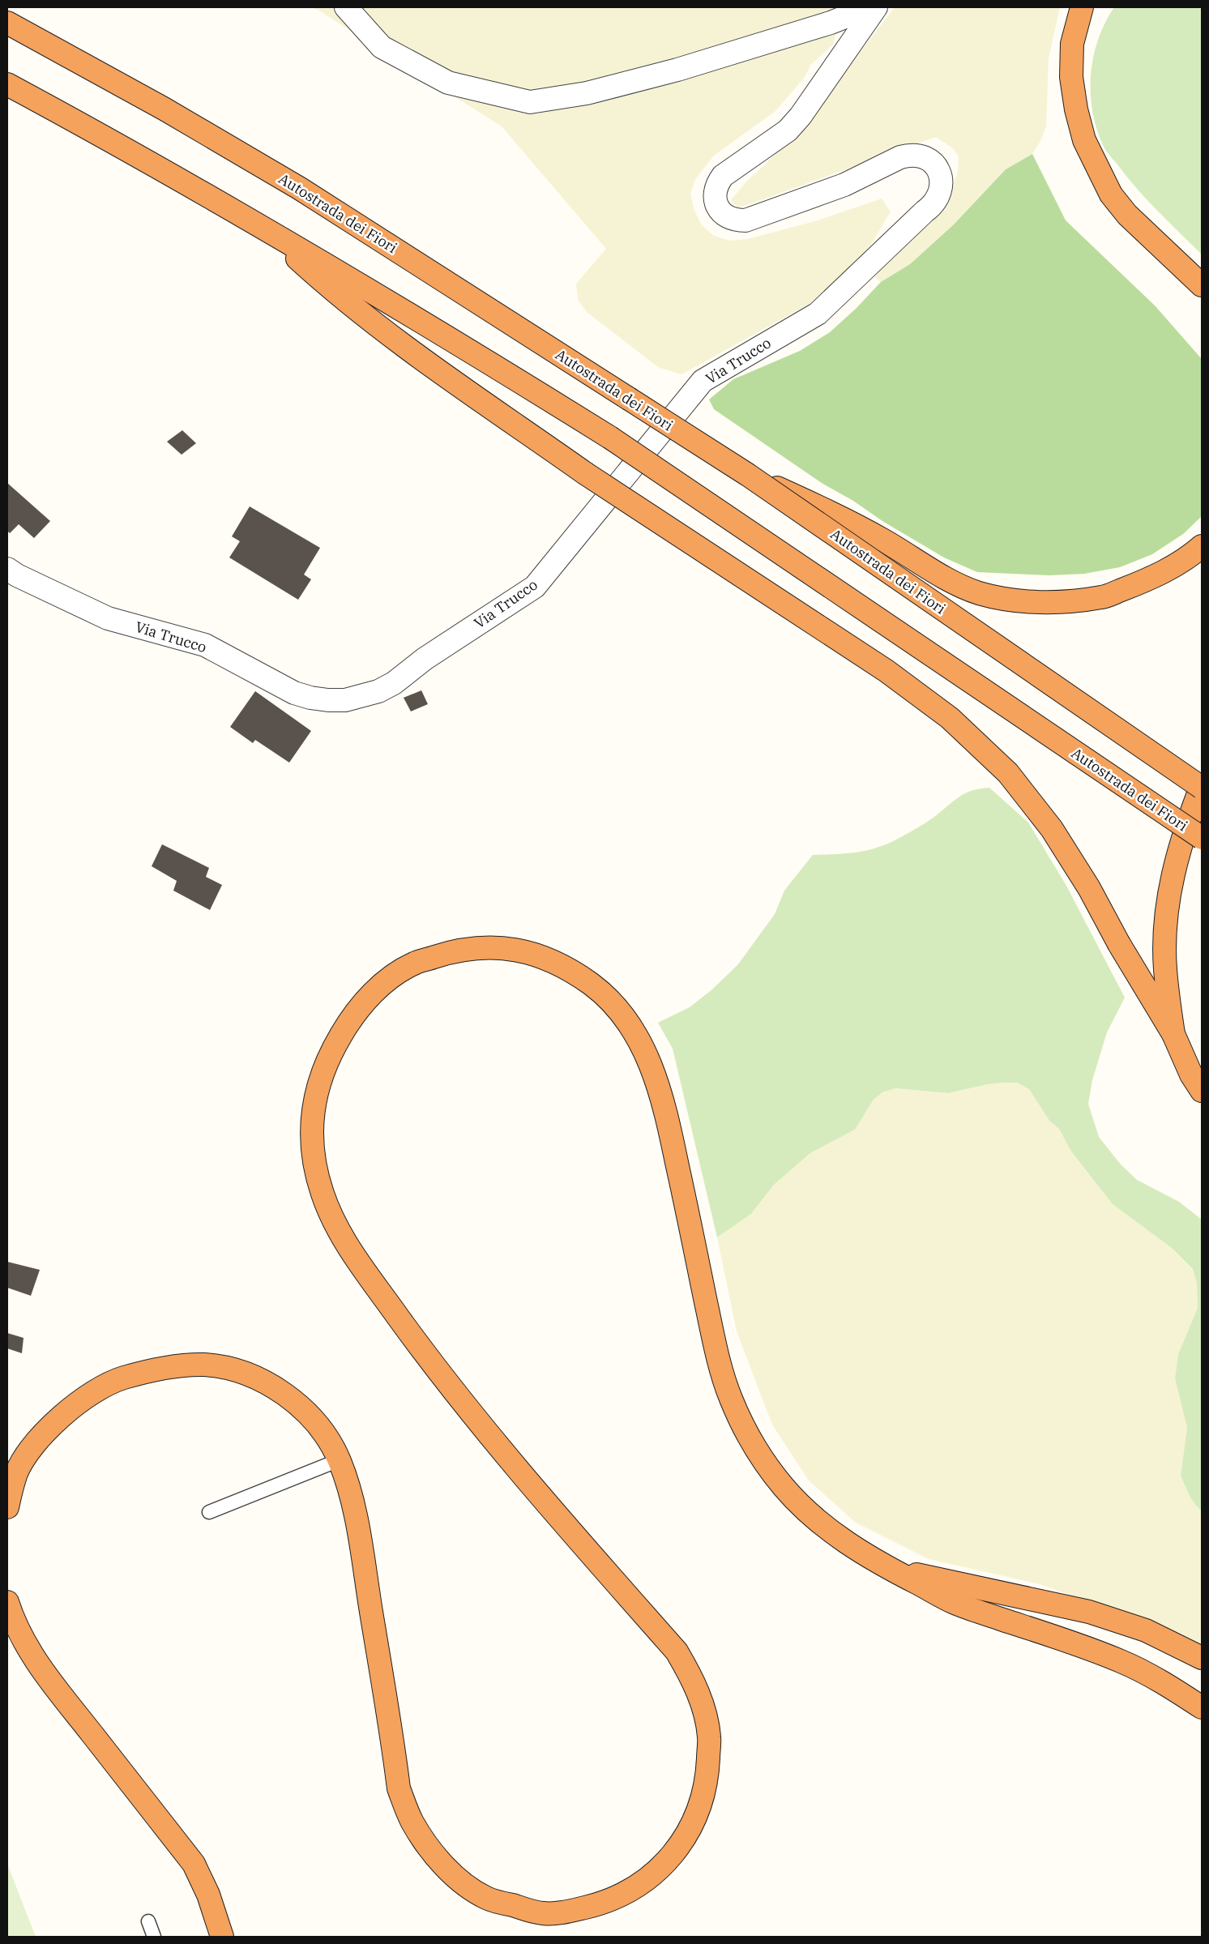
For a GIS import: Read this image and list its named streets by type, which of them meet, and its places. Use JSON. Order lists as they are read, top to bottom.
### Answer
{
  "streets": {
    "highway": ["Autostrada dei Fiori"],
    "street": ["Via Trucco"]
  }
}
